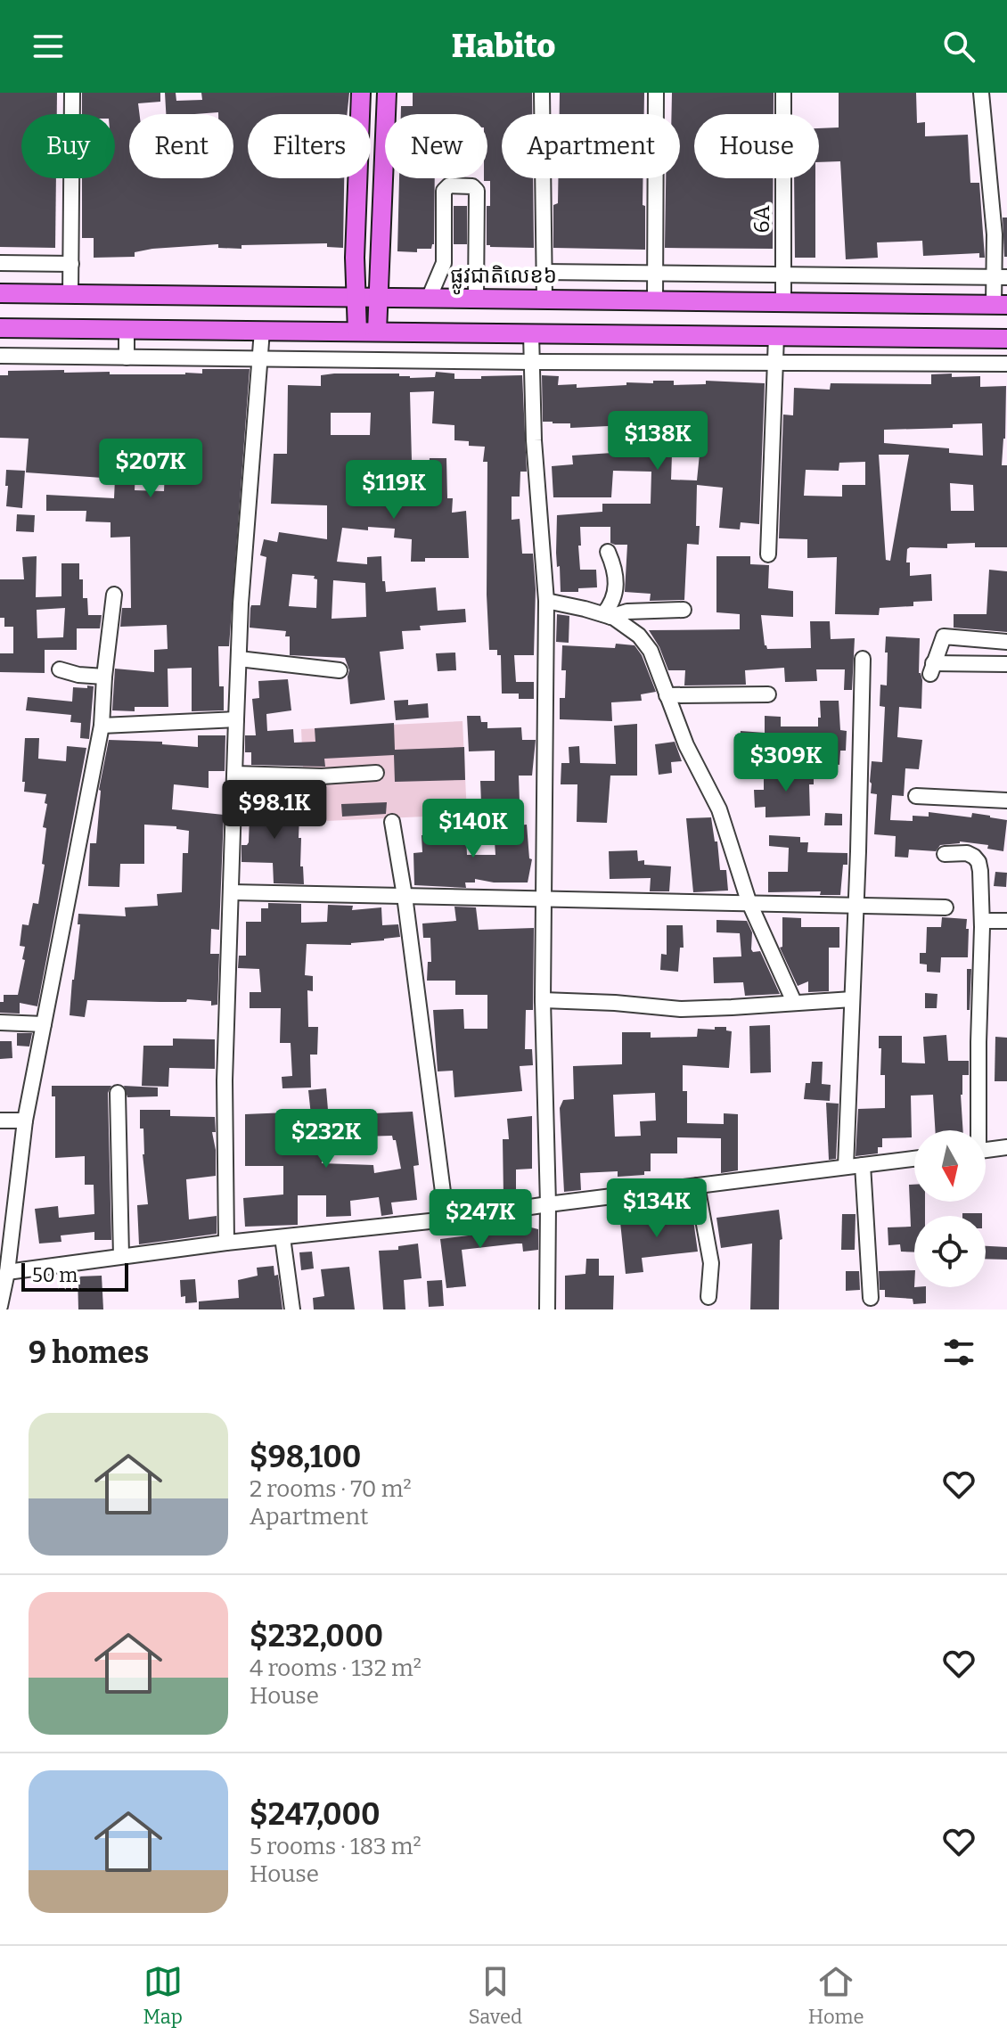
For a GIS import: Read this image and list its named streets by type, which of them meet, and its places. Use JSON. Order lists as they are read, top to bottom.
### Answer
{
  "streets": {
    "main road": ["ផ្លូវជាតិលេខ៦"],
    "street": ["6A"]
  },
  "crossings": [
    ["6A", "ផ្លូវជាតិលេខ៦"]
  ],
  "scale_bar": "50 m",
  "north": "bottom",
  "page": {
    "header": "Habito",
    "chip": [
      "Buy",
      "Rent",
      "Filters",
      "New",
      "Apartment",
      "House"
    ],
    "price": [
      "$138K",
      "$207K",
      "$119K",
      "$309K",
      "$98.1K",
      "$140K",
      "$232K",
      "$134K",
      "$247K"
    ],
    "scale": "50 m",
    "heading": "9 homes",
    "list": [
      {
        "name": "$98,100",
        "note": "2 rooms · 70 m² · Apartment"
      },
      {
        "name": "$232,000",
        "note": "4 rooms · 132 m² · House"
      },
      {
        "name": "$247,000",
        "note": "5 rooms · 183 m² · House"
      }
    ],
    "tabs": ["Map", "Saved", "Home"]
  }
}
